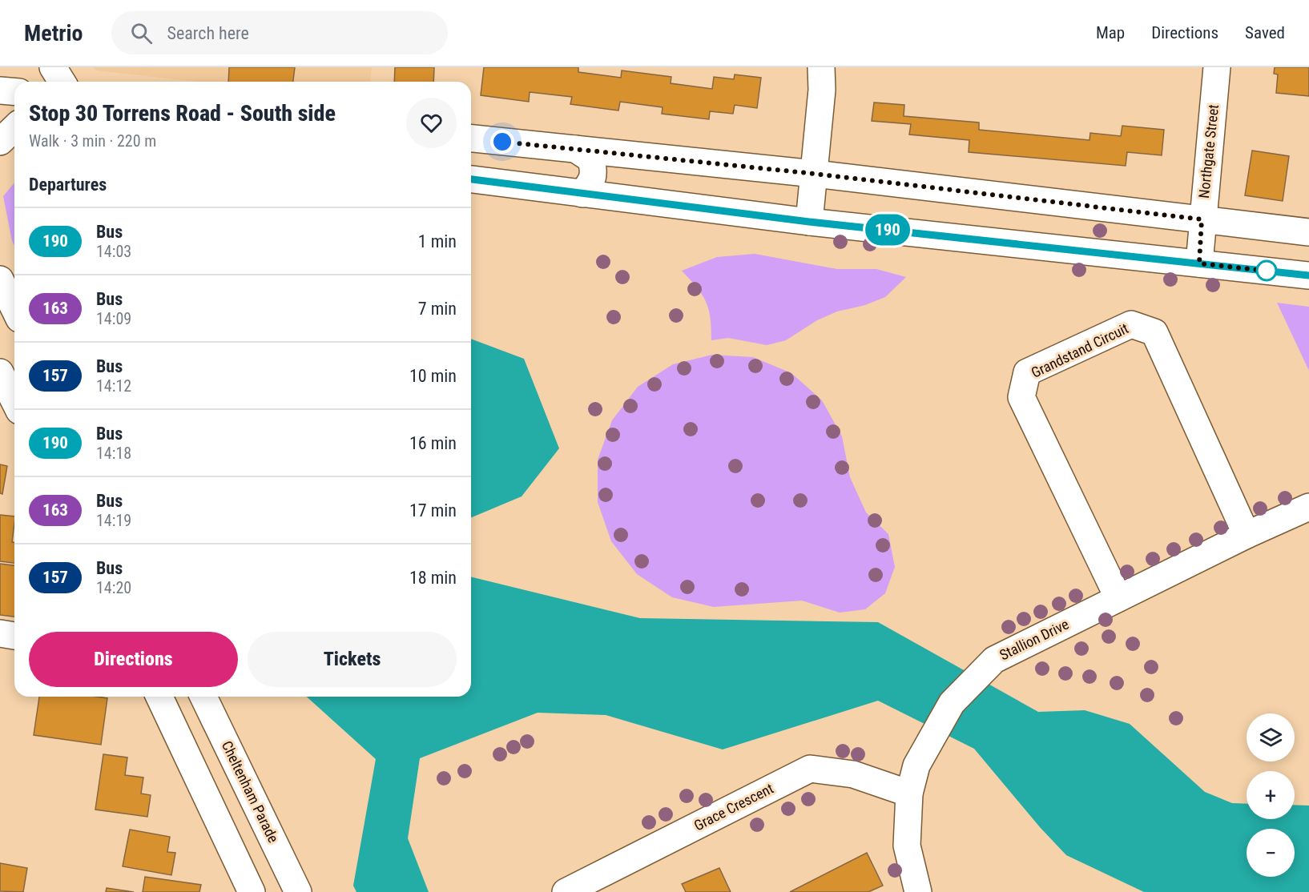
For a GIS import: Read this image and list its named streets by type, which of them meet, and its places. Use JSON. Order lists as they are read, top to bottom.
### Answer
{
  "streets": {
    "main road": [
      "Northgate Street",
      "Grandstand Circuit",
      "Stallion Drive",
      "Cheltenham Parade",
      "Grace Crescent"
    ]
  },
  "crossings": [
    ["Grandstand Circuit", "Stallion Drive"],
    ["Stallion Drive", "Grace Crescent"]
  ],
  "lines": ["bus line 190"],
  "page": {
    "header": "Metrio",
    "search": "Search here",
    "nav": ["Map", "Directions", "Saved"],
    "on_map": "190",
    "heading": [
      ["Stop 30 Torrens Road - South side", "Walk · 3 min · 220 m"],
      "Departures"
    ],
    "list": [
      {
        "mark": "190",
        "name": "Bus",
        "note": "14:03",
        "value": "1 min"
      },
      {
        "mark": "163",
        "name": "Bus",
        "note": "14:09",
        "value": "7 min"
      },
      {
        "mark": "157",
        "name": "Bus",
        "note": "14:12",
        "value": "10 min"
      },
      {
        "mark": "190",
        "name": "Bus",
        "note": "14:18",
        "value": "16 min"
      },
      {
        "mark": "163",
        "name": "Bus",
        "note": "14:19",
        "value": "17 min"
      },
      {
        "mark": "157",
        "name": "Bus",
        "note": "14:20",
        "value": "18 min"
      }
    ],
    "buttons": ["Directions", "Tickets"],
    "map_buttons": ["+", "−"]
  }
}
